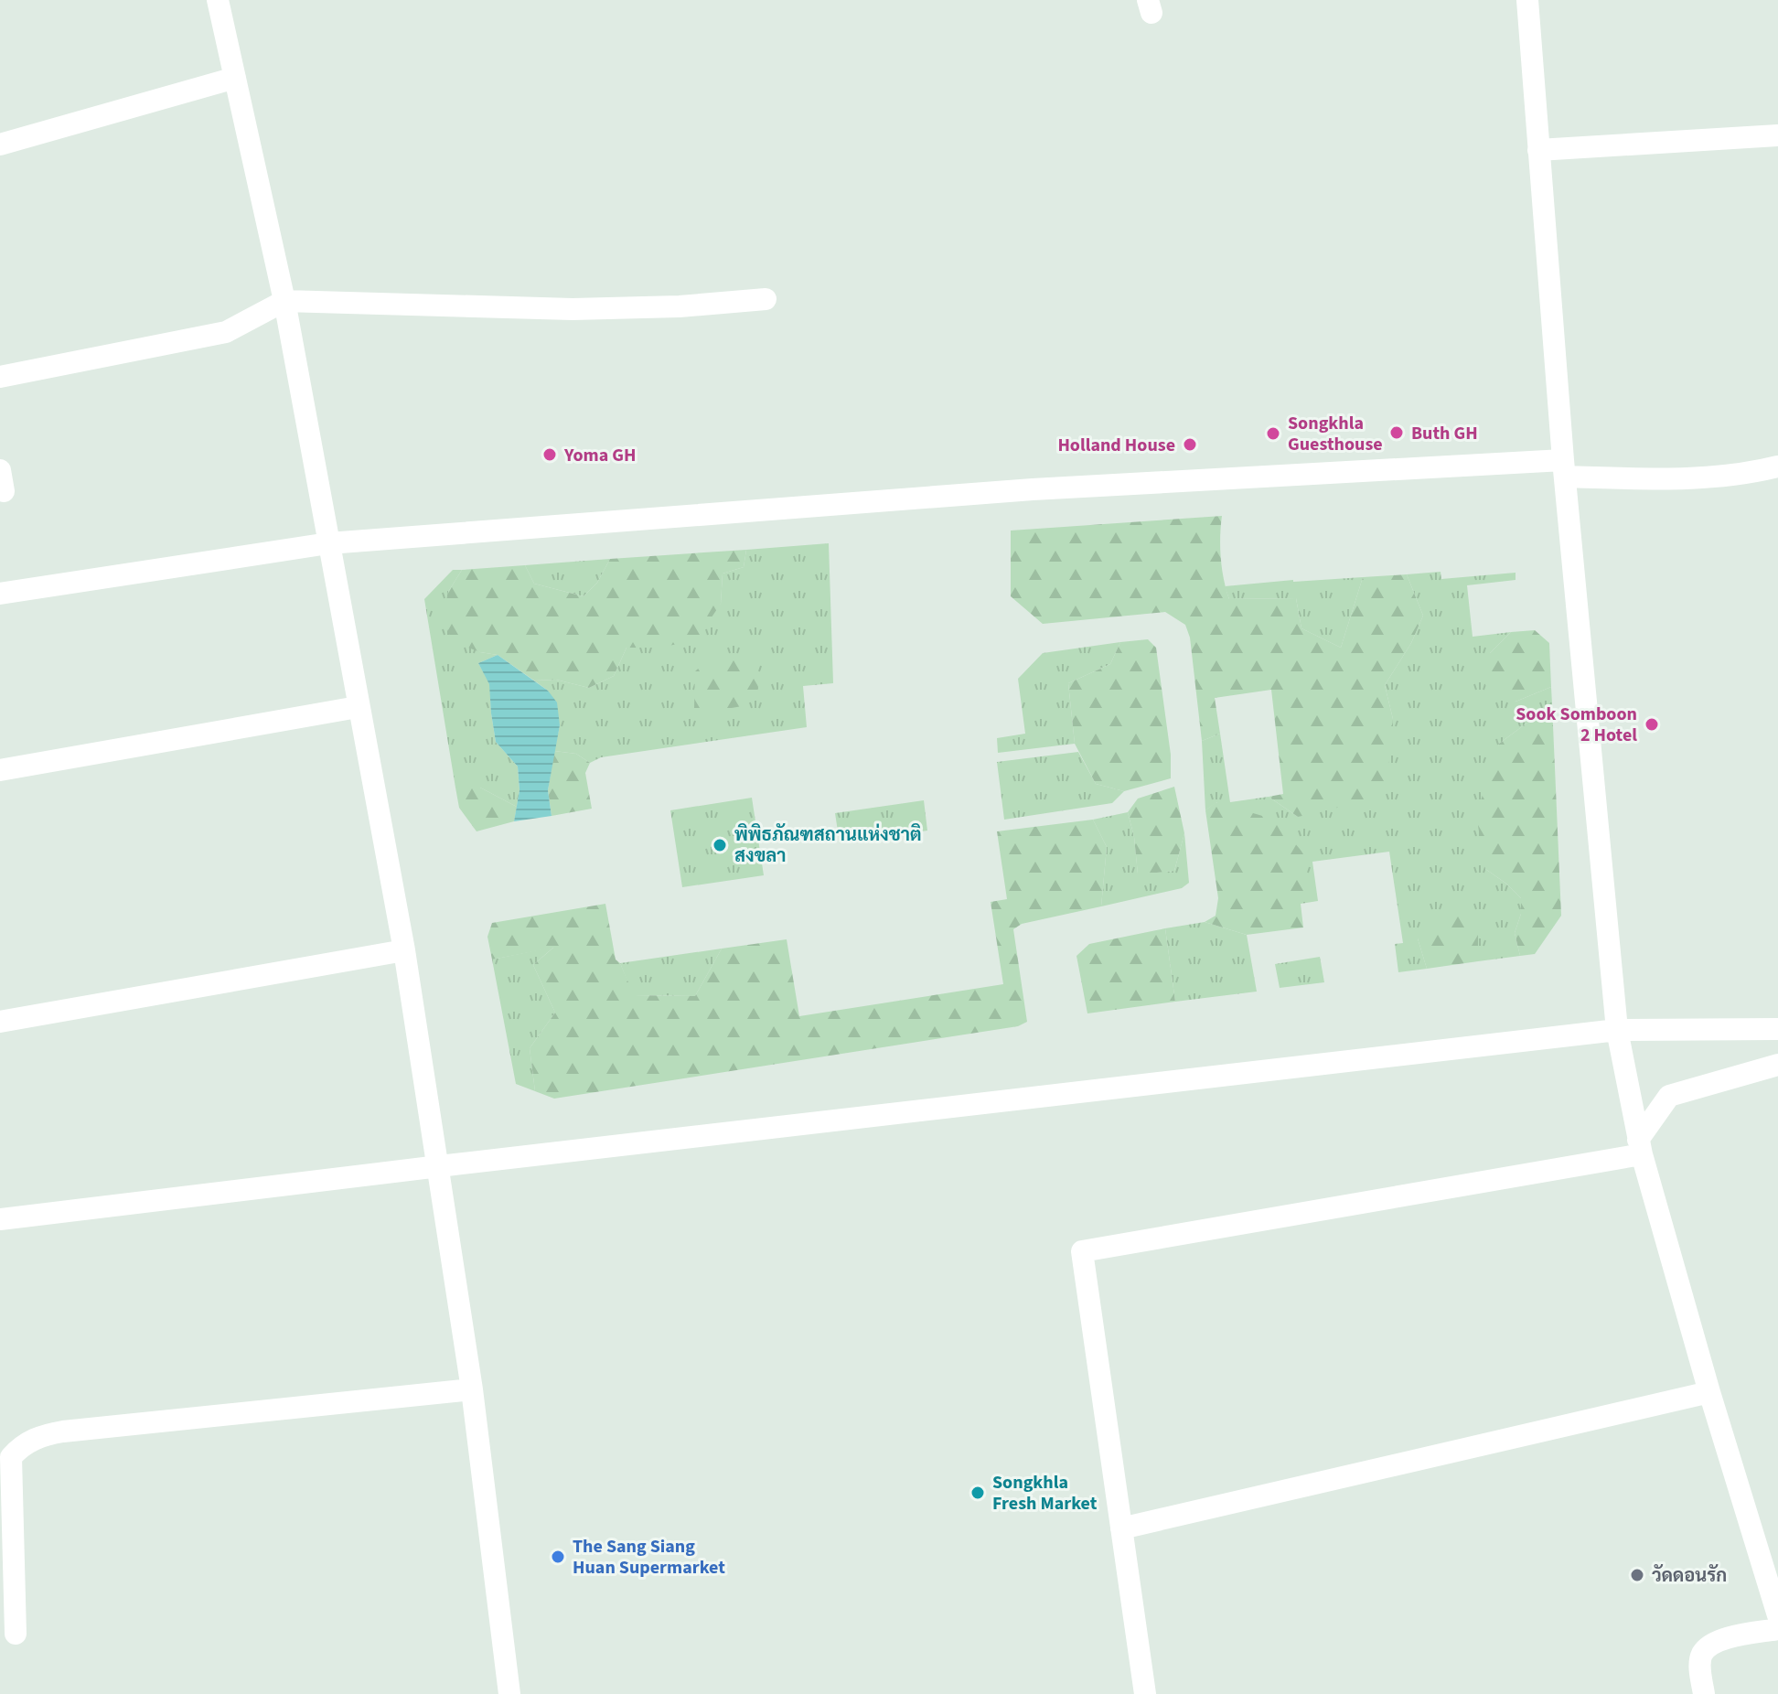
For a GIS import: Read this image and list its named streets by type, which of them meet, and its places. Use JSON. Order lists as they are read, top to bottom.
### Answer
{
  "places": [
    "Buth GH",
    "Songkhla Guesthouse",
    "Holland House",
    "Yoma GH",
    "Sook Somboon 2 Hotel",
    "พิพิธภัณฑสถานแห่งชาติ สงขลา",
    "Songkhla Fresh Market",
    "The Sang Siang Huan Supermarket",
    "วัดดอนรัก"
  ]
}
